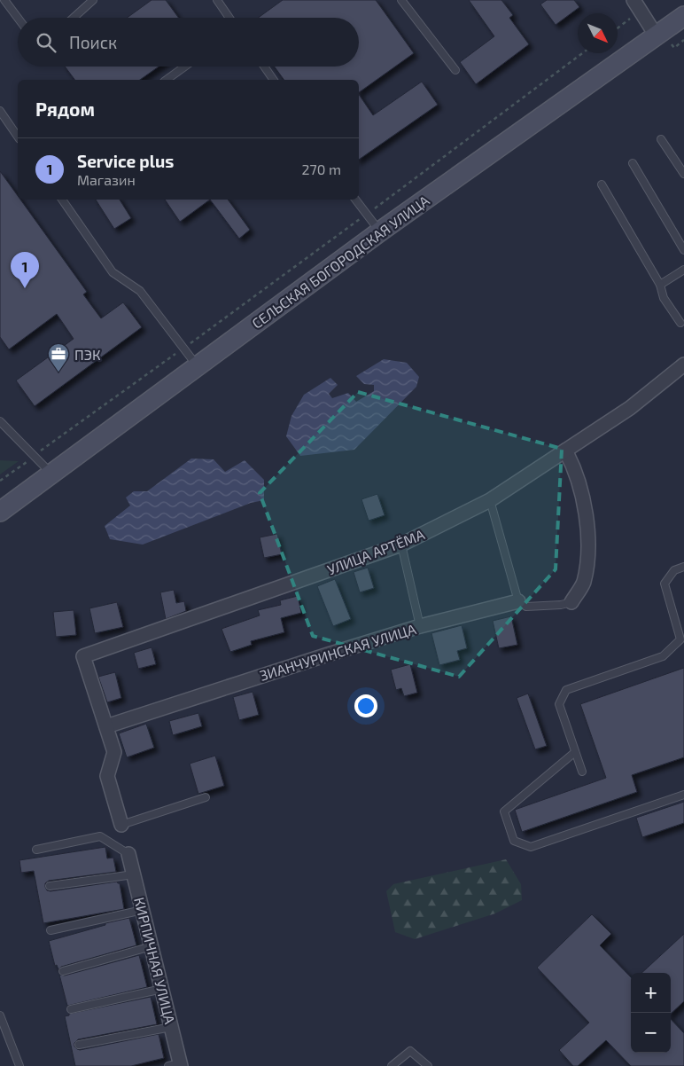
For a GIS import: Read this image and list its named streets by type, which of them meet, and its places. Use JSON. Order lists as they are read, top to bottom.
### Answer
{
  "streets": {
    "main road": ["СЕЛЬСКАЯ БОГОРОДСКАЯ УЛИЦА"],
    "street": ["УЛИЦА АРТЁМА", "ЗИАНЧУРИНСКАЯ УЛИЦА", "КИРПИЧНАЯ УЛИЦА"]
  },
  "crossings": [
    ["УЛИЦА АРТЁМА", "ЗИАНЧУРИНСКАЯ УЛИЦА"]
  ],
  "places": {
    "office": ["ПЭК"]
  },
  "north": "bottom right",
  "page": {
    "search": "Поиск",
    "heading": "Рядом",
    "list": [
      {
        "mark": "1",
        "name": "Service plus",
        "note": "Магазин",
        "value": "270 m"
      }
    ],
    "pins": "1",
    "map_buttons": ["+", "−"]
  }
}
